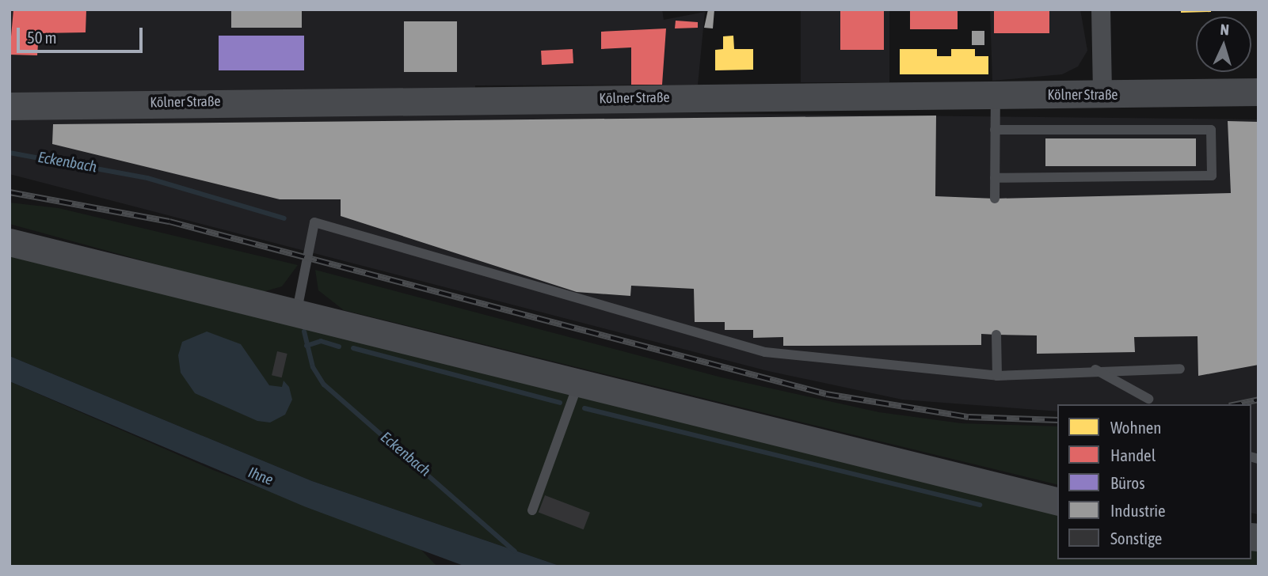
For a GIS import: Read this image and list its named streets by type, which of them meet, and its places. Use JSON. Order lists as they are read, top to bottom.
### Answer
{
  "streets": {
    "street": ["Kölner Straße"]
  },
  "water": ["Eckenbach", "Ihne"],
  "legend": [
    "Wohnen",
    "Handel",
    "Büros",
    "Industrie",
    "Sonstige"
  ],
  "scale_bar": "50 m",
  "north": "top"
}
